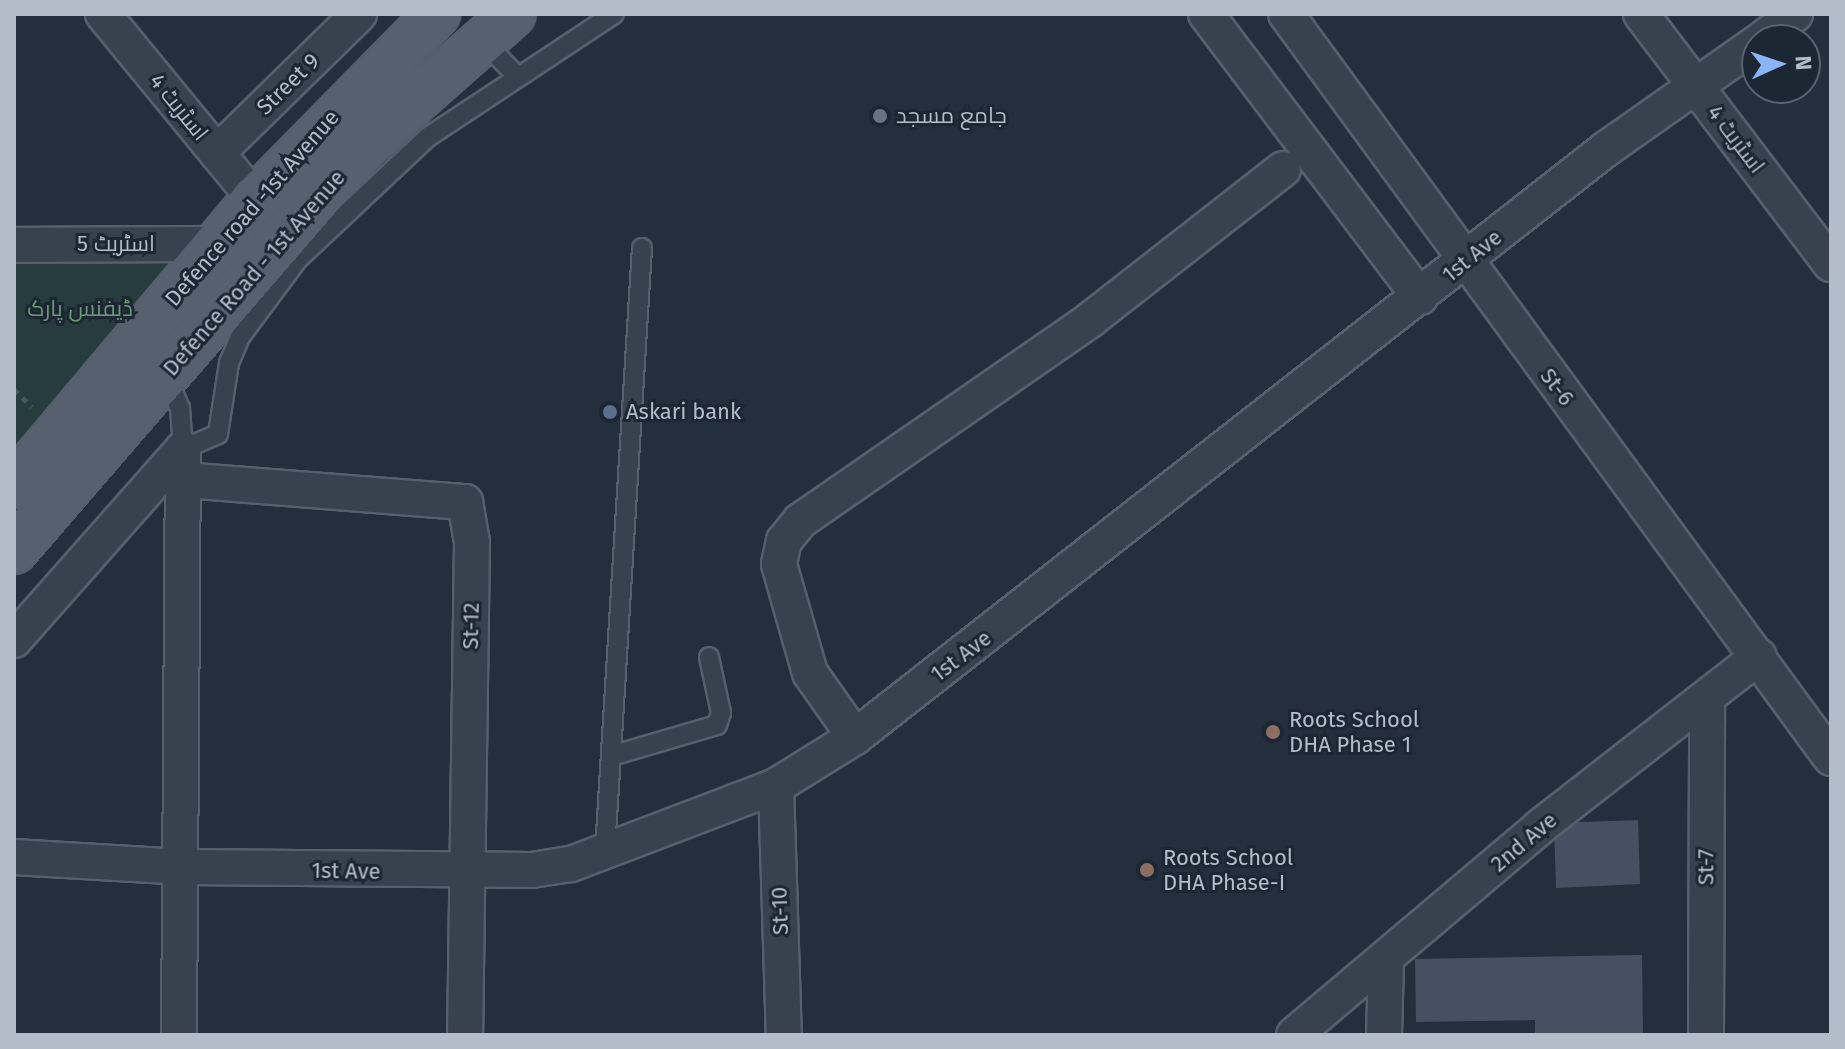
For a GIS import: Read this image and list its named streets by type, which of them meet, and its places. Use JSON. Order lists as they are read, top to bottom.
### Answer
{
  "streets": {
    "main road": ["Defence road -1st Avenue", "Defence Road - 1st Avenue"],
    "street": [
      "Street 9",
      "اسٹریٹ 4",
      "اسٹریٹ 5",
      "1st Ave",
      "St-6",
      "St-12",
      "2nd Ave",
      "St-7",
      "St-10"
    ]
  },
  "crossings": [
    ["Street 9", "اسٹریٹ 4"],
    ["اسٹریٹ 4", "Defence road -1st Avenue"],
    ["اسٹریٹ 4", "1st Ave"],
    ["Defence road -1st Avenue", "اسٹریٹ 5"],
    ["1st Ave", "St-6"],
    ["1st Ave", "St-12"],
    ["1st Ave", "St-10"],
    ["St-6", "2nd Ave"],
    ["2nd Ave", "St-7"]
  ],
  "parks": ["ڈیفنس پارک"],
  "places": [
    "جامع مسجد",
    "Askari bank",
    "Roots School DHA Phase 1",
    "Roots School DHA Phase-I"
  ],
  "north": "right"
}
